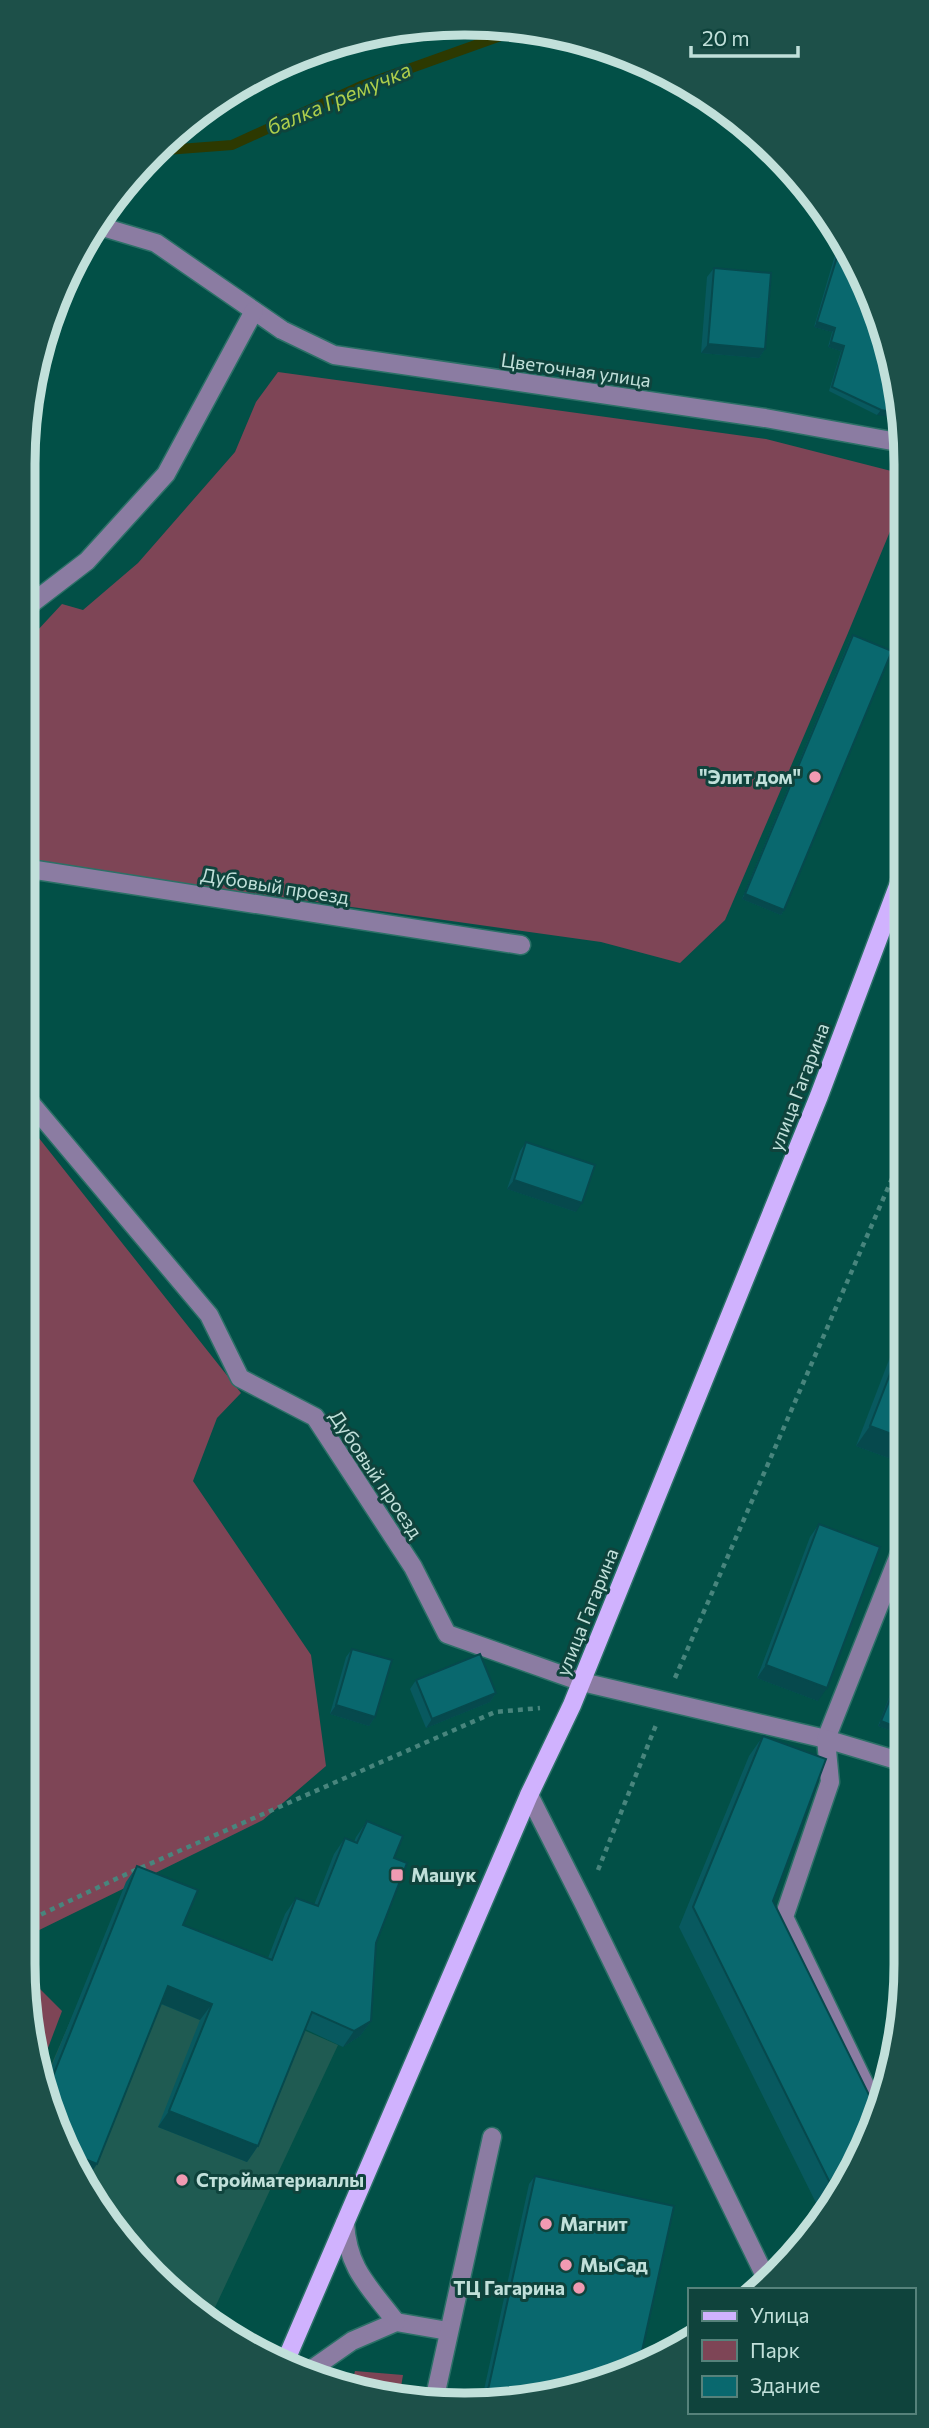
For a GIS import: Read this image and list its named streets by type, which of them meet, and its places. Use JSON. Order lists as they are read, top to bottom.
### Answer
{
  "streets": {
    "main road": ["улица Гагарина"],
    "street": ["Цветочная улица", "Дубовый проезд"]
  },
  "crossings": [
    ["Дубовый проезд", "улица Гагарина"]
  ],
  "water": ["балка Гремучка"],
  "places": {
    "other": [
      "\"Элит дом\"",
      "Стройматериаллы",
      "Магнит",
      "МыСад",
      "ТЦ Гагарина"
    ],
    "transit": ["Машук"]
  },
  "legend": ["Улица", "Парк", "Здание"],
  "scale_bar": "20 m"
}
